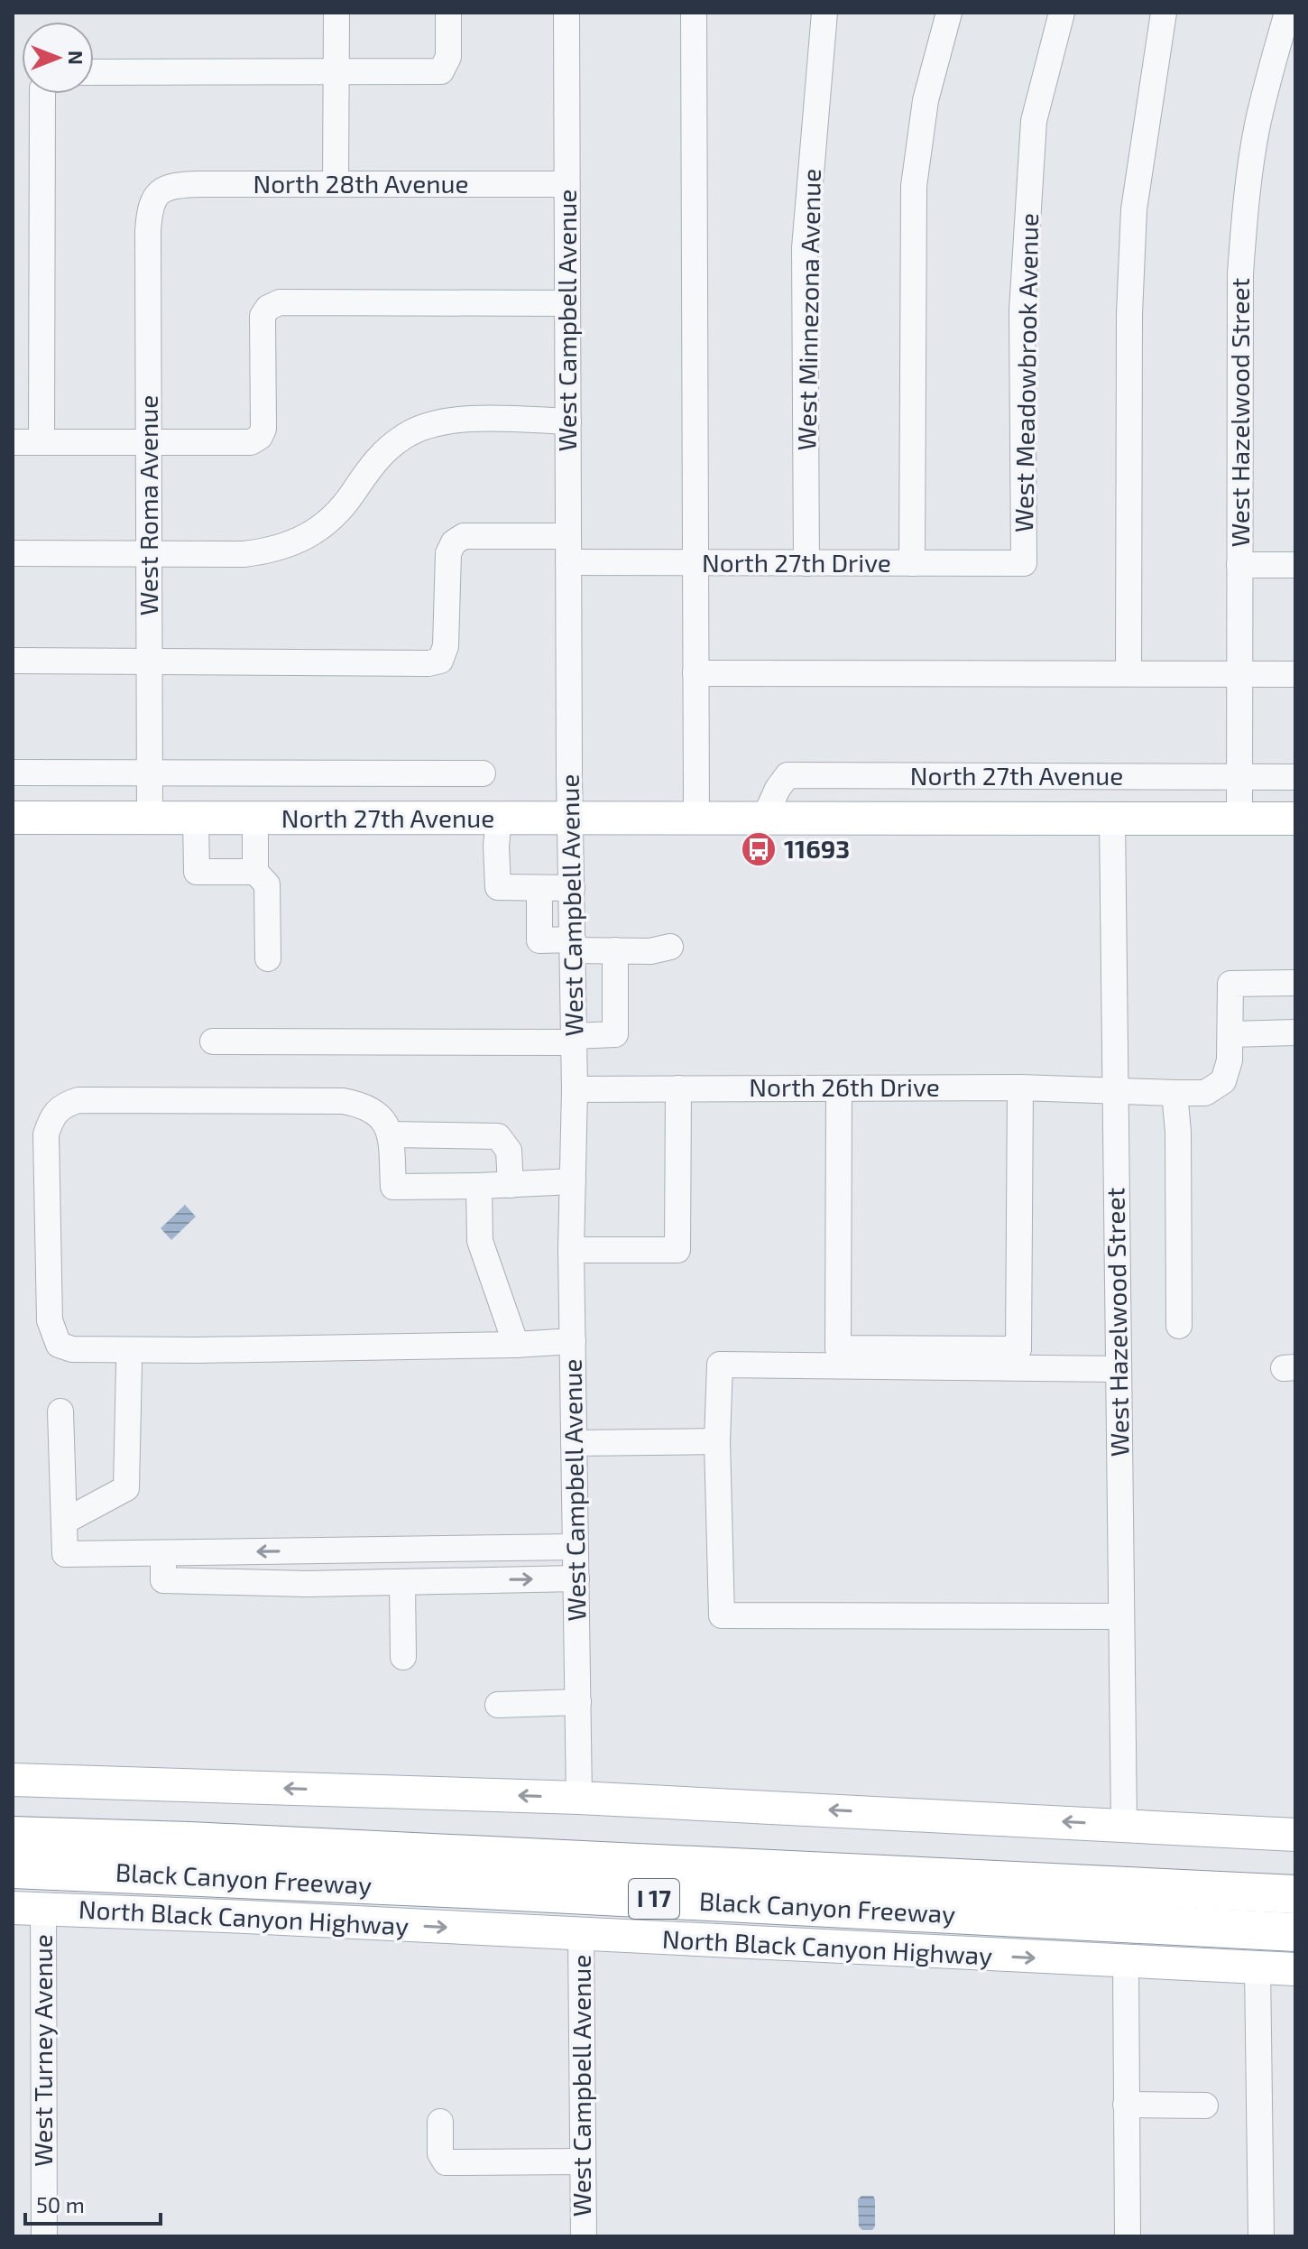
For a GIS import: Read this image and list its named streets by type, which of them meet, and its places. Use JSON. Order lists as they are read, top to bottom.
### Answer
{
  "streets": {
    "highway": ["Black Canyon Freeway", "I 17"],
    "main road": ["North 27th Avenue", "North Black Canyon Highway"],
    "street": [
      "North 28th Avenue",
      "West Minnezona Avenue",
      "West Campbell Avenue",
      "West Meadowbrook Avenue",
      "West Hazelwood Street",
      "West Roma Avenue",
      "North 27th Drive",
      "North 26th Drive",
      "West Turney Avenue"
    ]
  },
  "crossings": [
    ["North 28th Avenue", "West Campbell Avenue"],
    ["North 28th Avenue", "West Roma Avenue"],
    ["West Minnezona Avenue", "North 27th Drive"],
    ["West Campbell Avenue", "North 27th Drive"],
    ["West Campbell Avenue", "North 27th Avenue"],
    ["West Campbell Avenue", "North 26th Drive"],
    ["West Campbell Avenue", "North Black Canyon Highway"],
    ["West Meadowbrook Avenue", "North 27th Drive"],
    ["West Hazelwood Street", "North 27th Avenue"],
    ["West Hazelwood Street", "North 26th Drive"],
    ["West Roma Avenue", "North 27th Avenue"],
    ["North Black Canyon Highway", "West Turney Avenue"]
  ],
  "places": {
    "bus stop": ["11693"]
  },
  "scale_bar": "50 m",
  "north": "right"
}
